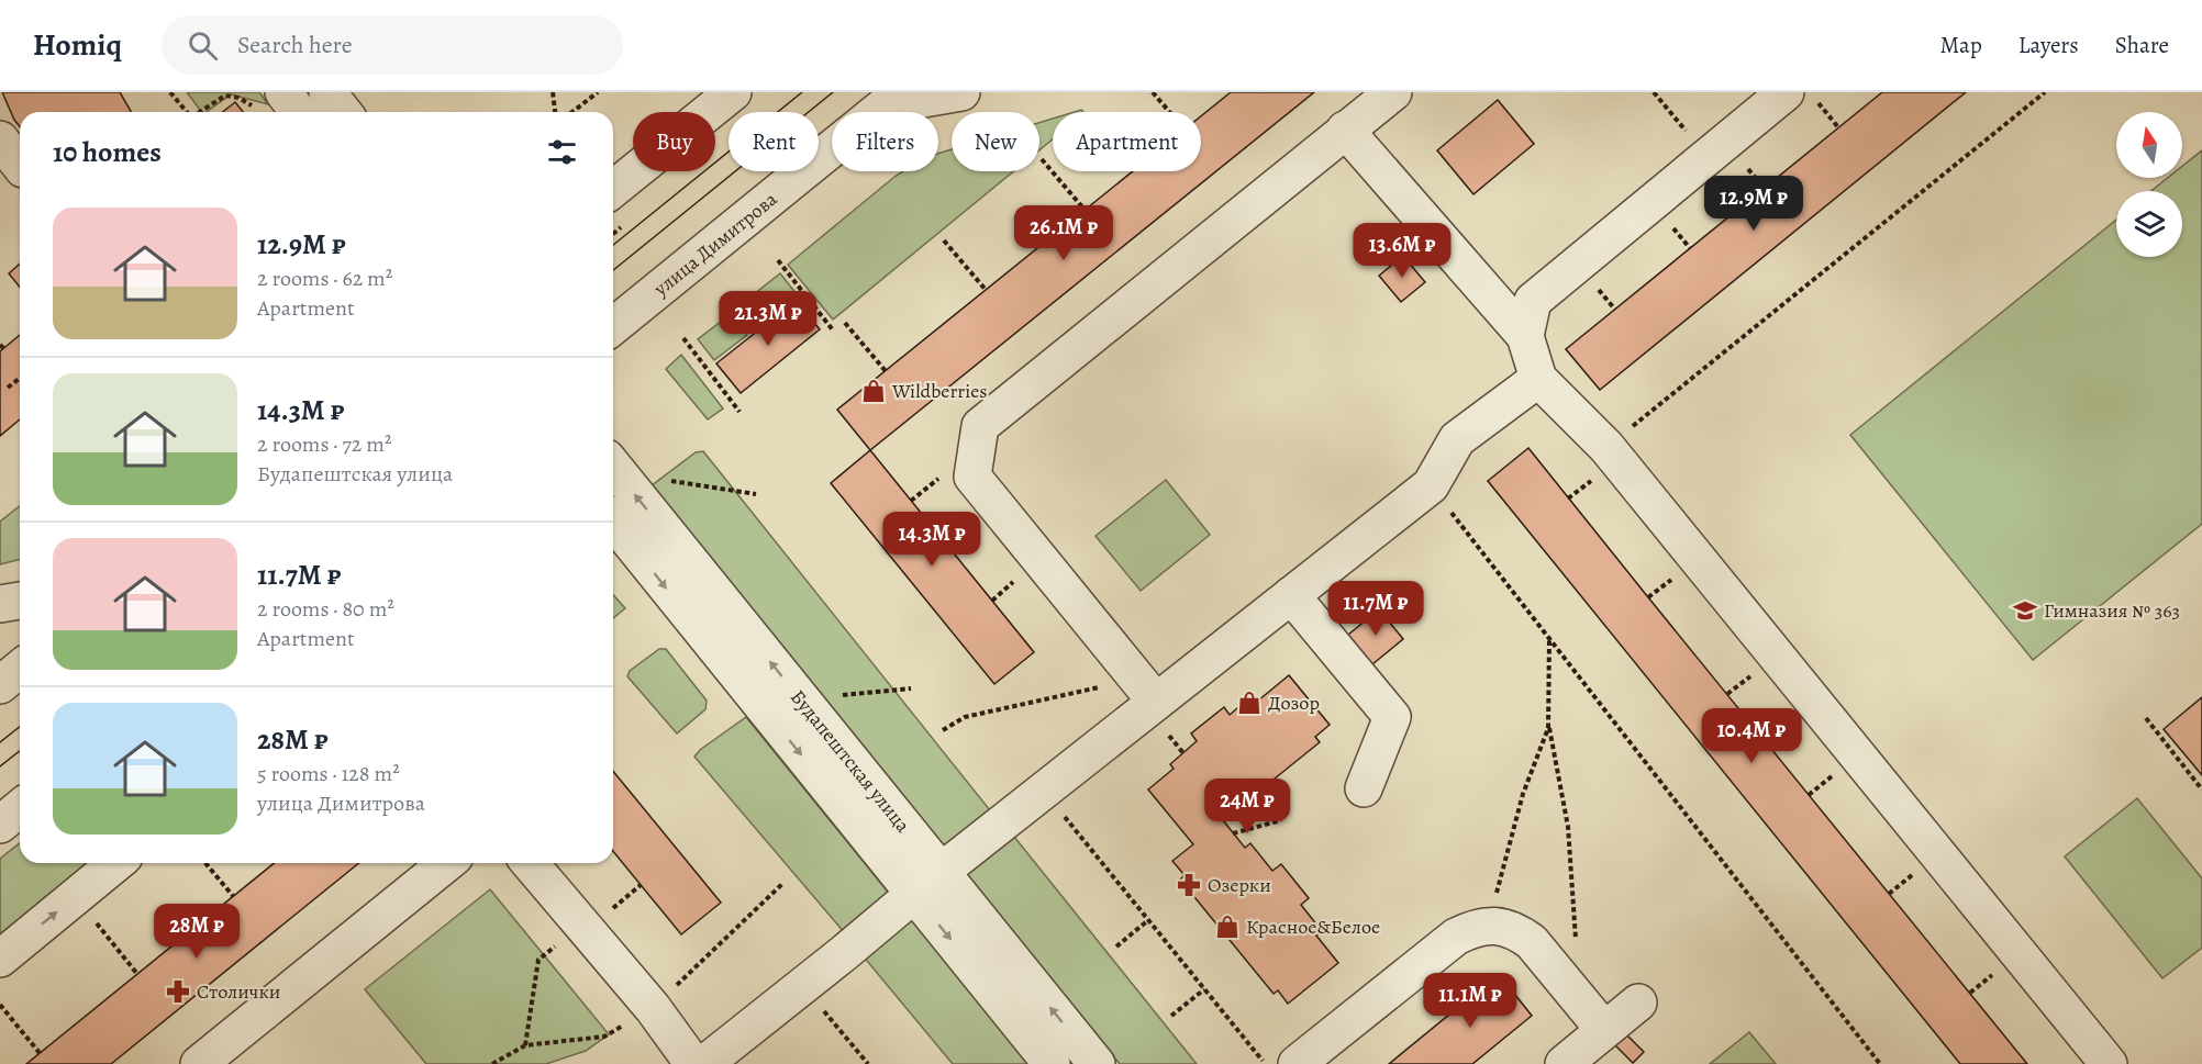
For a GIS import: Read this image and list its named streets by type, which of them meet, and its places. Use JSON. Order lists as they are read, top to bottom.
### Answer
{
  "streets": {
    "street": ["улица Димитрова", "Будапештская улица"]
  },
  "places": {
    "shop": ["Wildberries", "Дозор", "Красное&Белое"],
    "school or university": ["Гимназия № 363"],
    "pharmacy": ["Озерки", "Столички"]
  },
  "north": "top",
  "page": {
    "header": "Homiq",
    "search": "Search here",
    "nav": ["Map", "Layers", "Share"],
    "chip": [
      "Buy",
      "Rent",
      "Filters",
      "New",
      "Apartment"
    ],
    "heading": "10 homes",
    "price": [
      "12.9M ₽",
      "26.1M ₽",
      "13.6M ₽",
      "21.3M ₽",
      "14.3M ₽",
      "11.7M ₽",
      "10.4M ₽",
      "24M ₽",
      "28M ₽",
      "11.1M ₽"
    ],
    "list": [
      {
        "name": "12.9M ₽",
        "note": "2 rooms · 62 m² · Apartment"
      },
      {
        "name": "14.3M ₽",
        "note": "2 rooms · 72 m² · Будапештская улица"
      },
      {
        "name": "11.7M ₽",
        "note": "2 rooms · 80 m² · Apartment"
      },
      {
        "name": "28M ₽",
        "note": "5 rooms · 128 m² · улица Димитрова"
      }
    ]
  }
}
